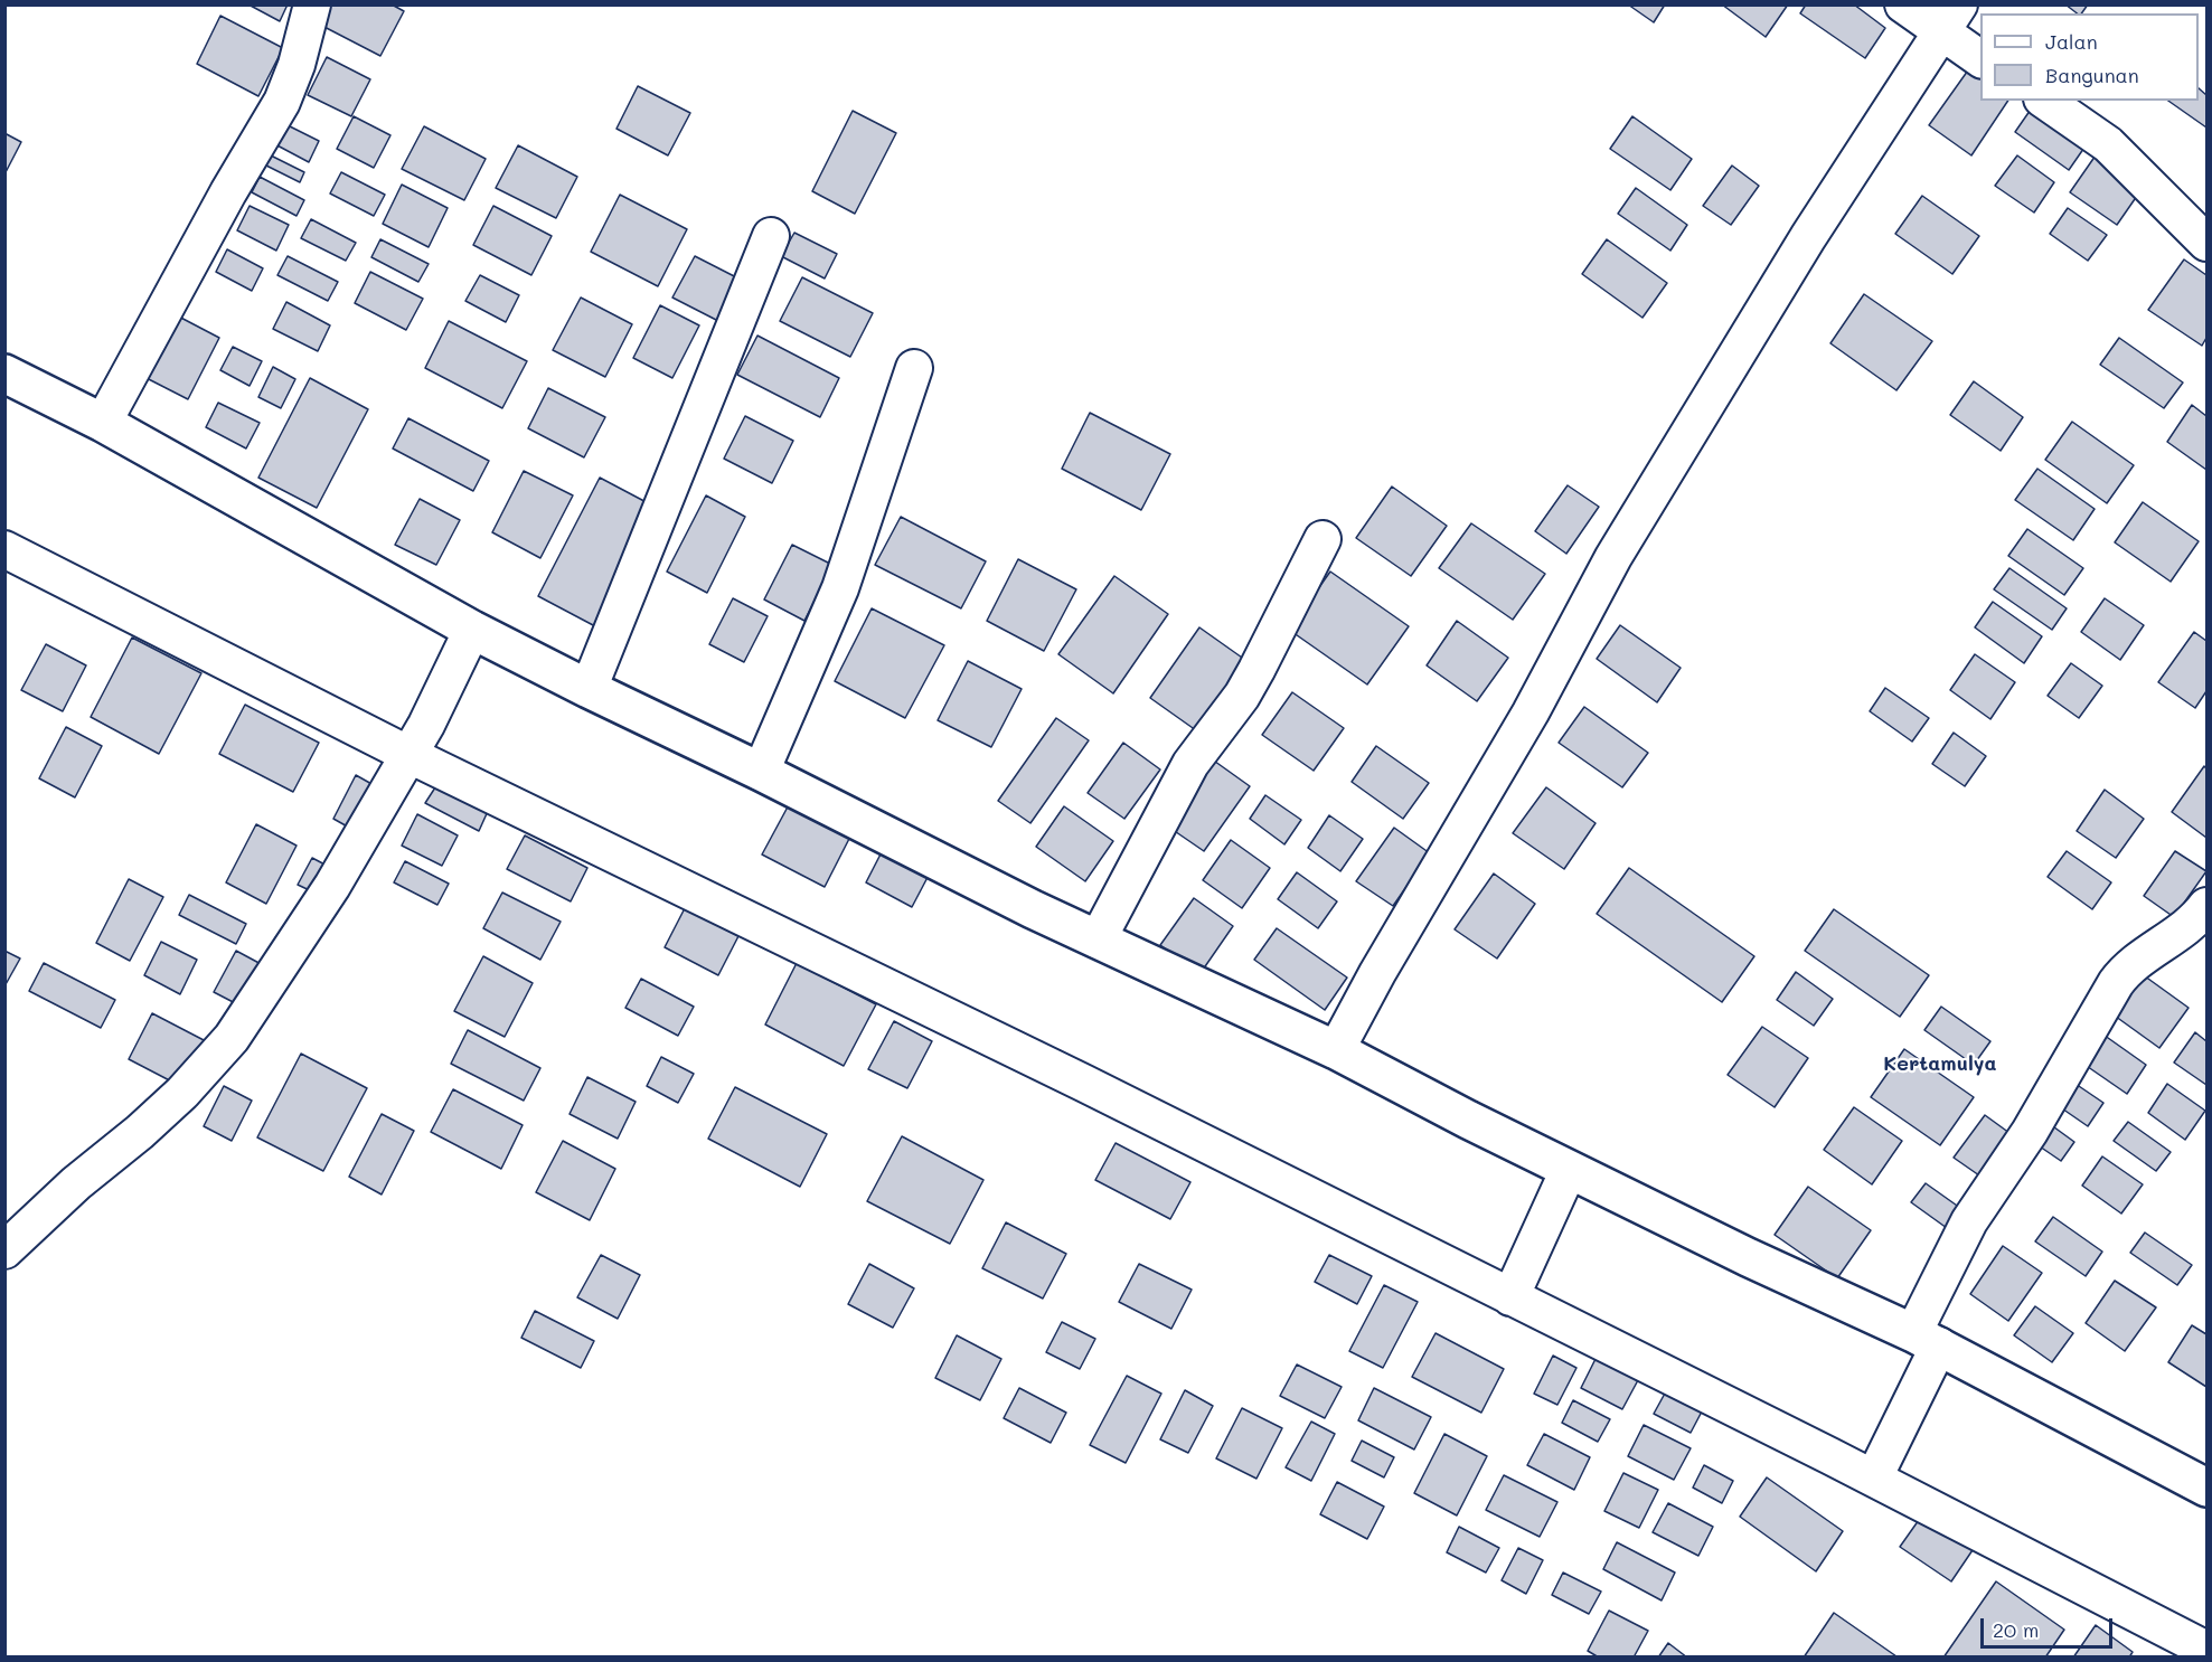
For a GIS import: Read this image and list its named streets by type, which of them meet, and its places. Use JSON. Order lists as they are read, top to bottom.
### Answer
{
  "districts": ["Kertamulya"],
  "legend": ["Jalan", "Bangunan"],
  "scale_bar": "20 m"
}
